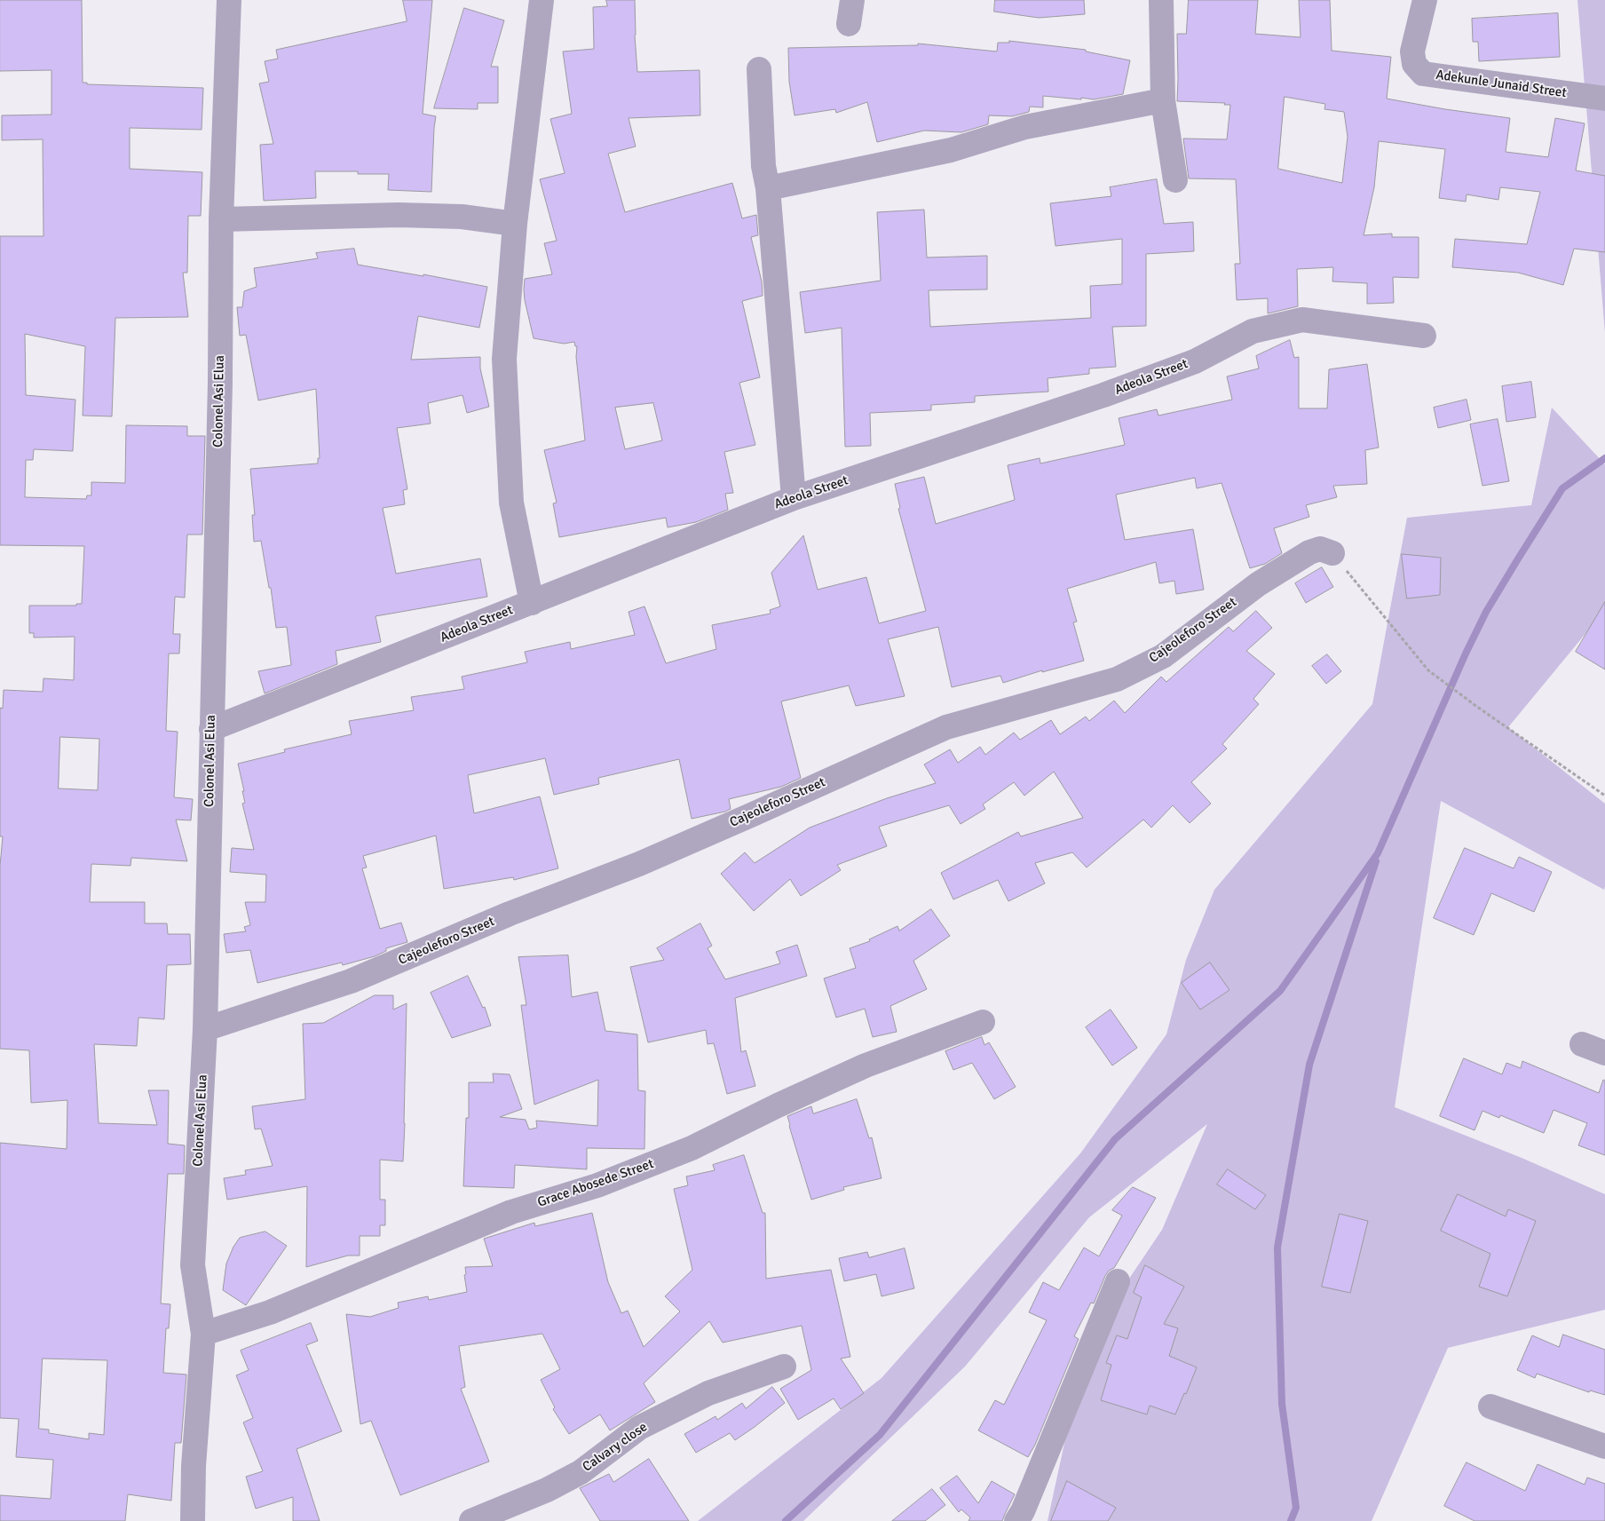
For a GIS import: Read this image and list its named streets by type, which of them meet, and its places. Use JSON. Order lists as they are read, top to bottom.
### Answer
{
  "streets": {
    "street": [
      "Adekunle Junaid Street",
      "Adeola Street",
      "Colonel Asi Elua",
      "Cajeoleforo Street",
      "Grace Abosede Street",
      "Calvary close"
    ]
  },
  "crossings": [
    ["Adeola Street", "Colonel Asi Elua"],
    ["Colonel Asi Elua", "Cajeoleforo Street"],
    ["Colonel Asi Elua", "Grace Abosede Street"]
  ]
}
